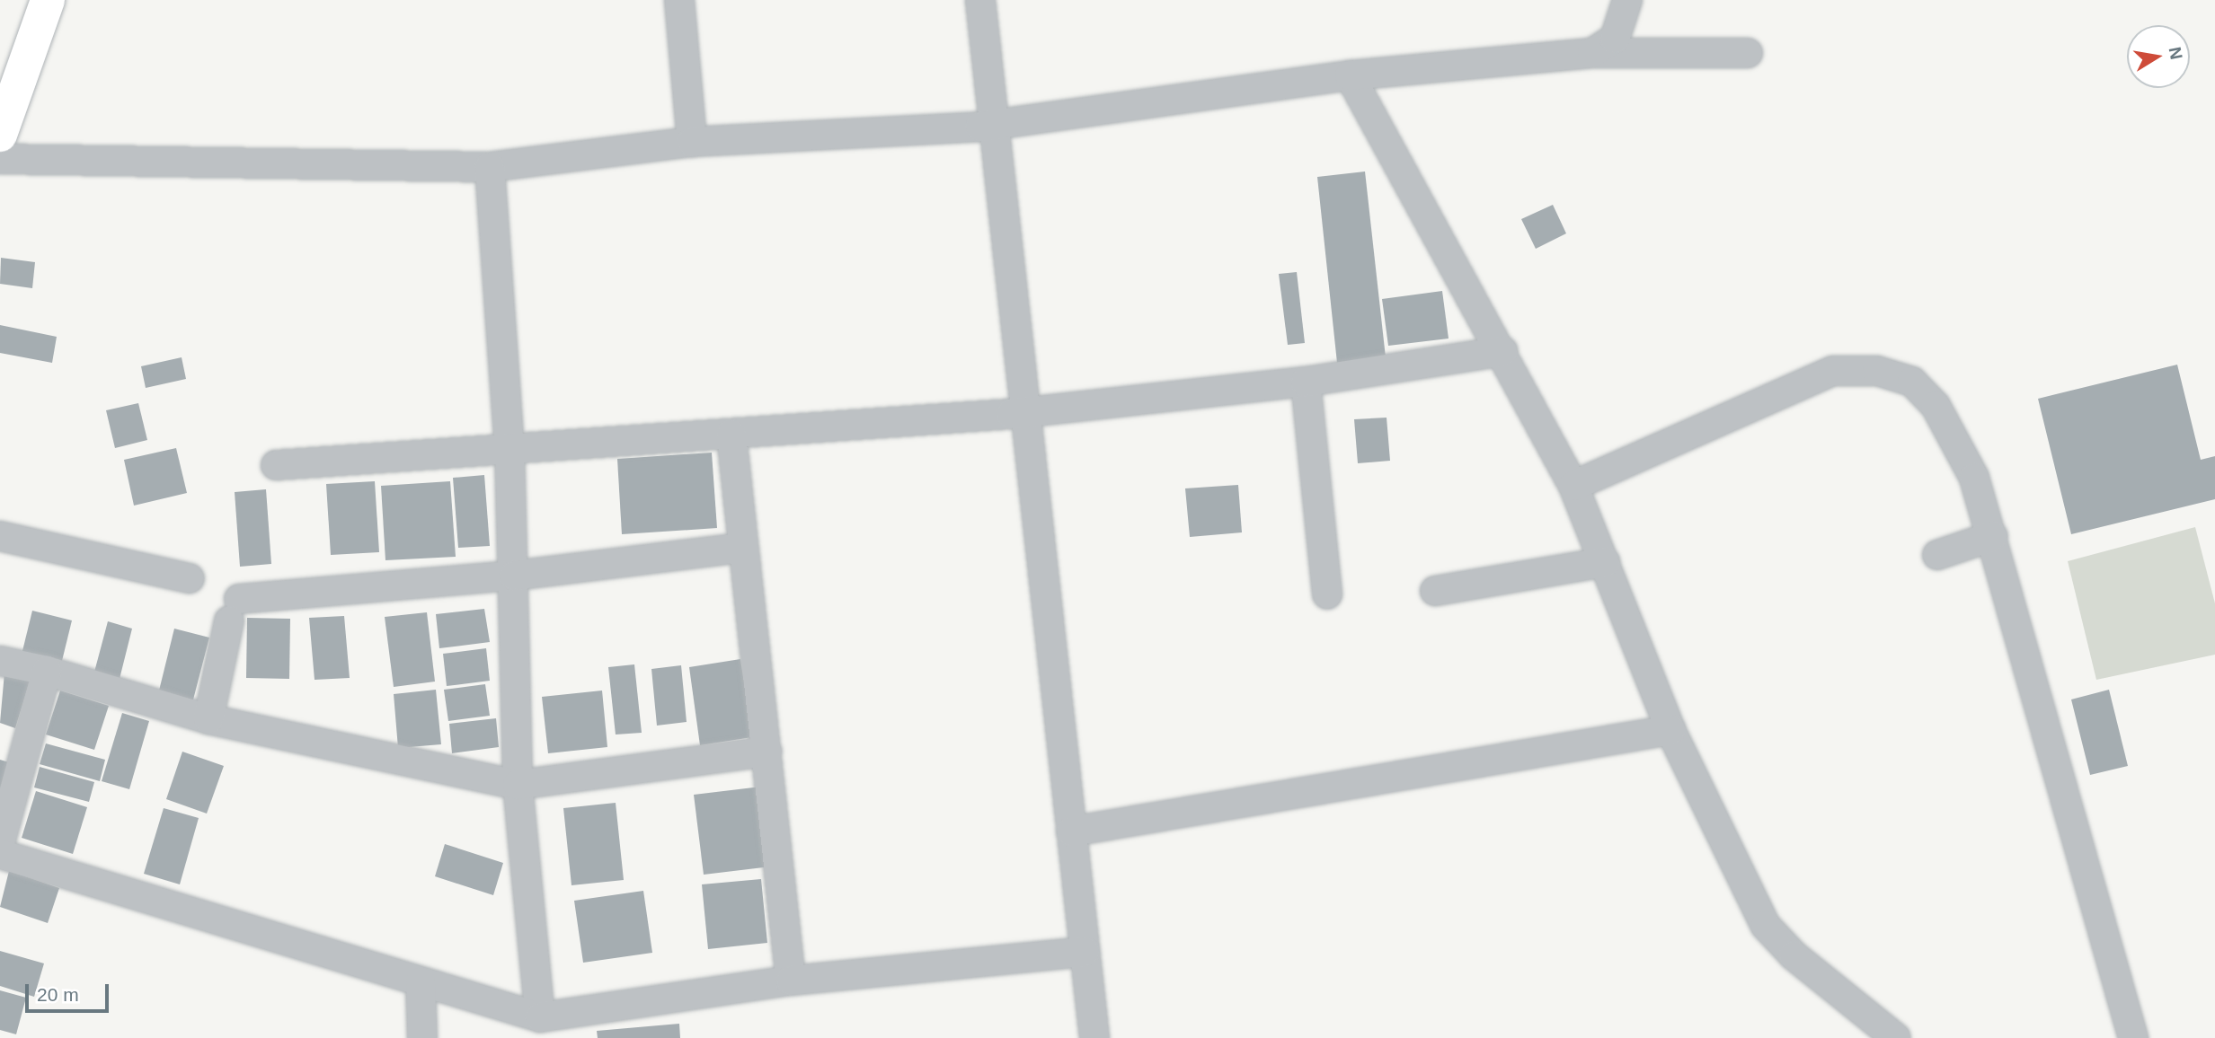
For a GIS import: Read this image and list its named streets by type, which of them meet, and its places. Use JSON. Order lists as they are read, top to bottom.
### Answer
{
  "scale_bar": "20 m",
  "north": "right"
}
